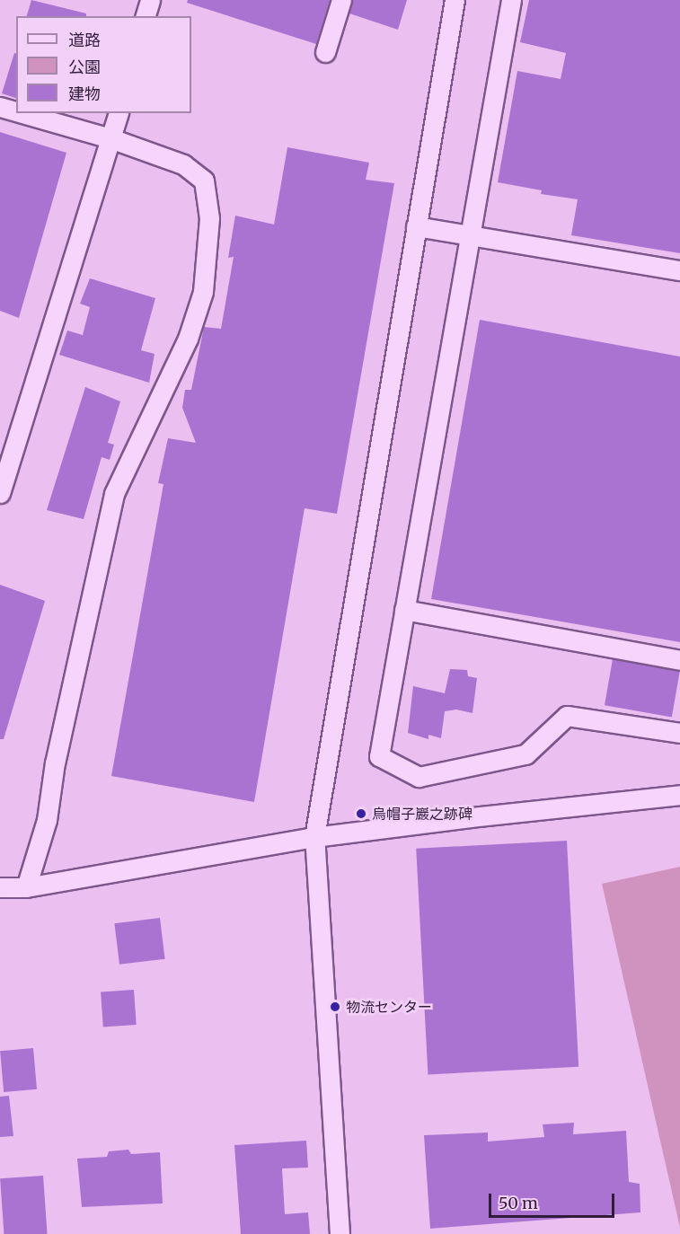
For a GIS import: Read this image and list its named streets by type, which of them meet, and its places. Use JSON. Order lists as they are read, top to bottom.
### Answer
{
  "places": ["烏帽子巖之跡碑", "物流センター"],
  "legend": ["道路", "公園", "建物"],
  "scale_bar": "50 m"
}
